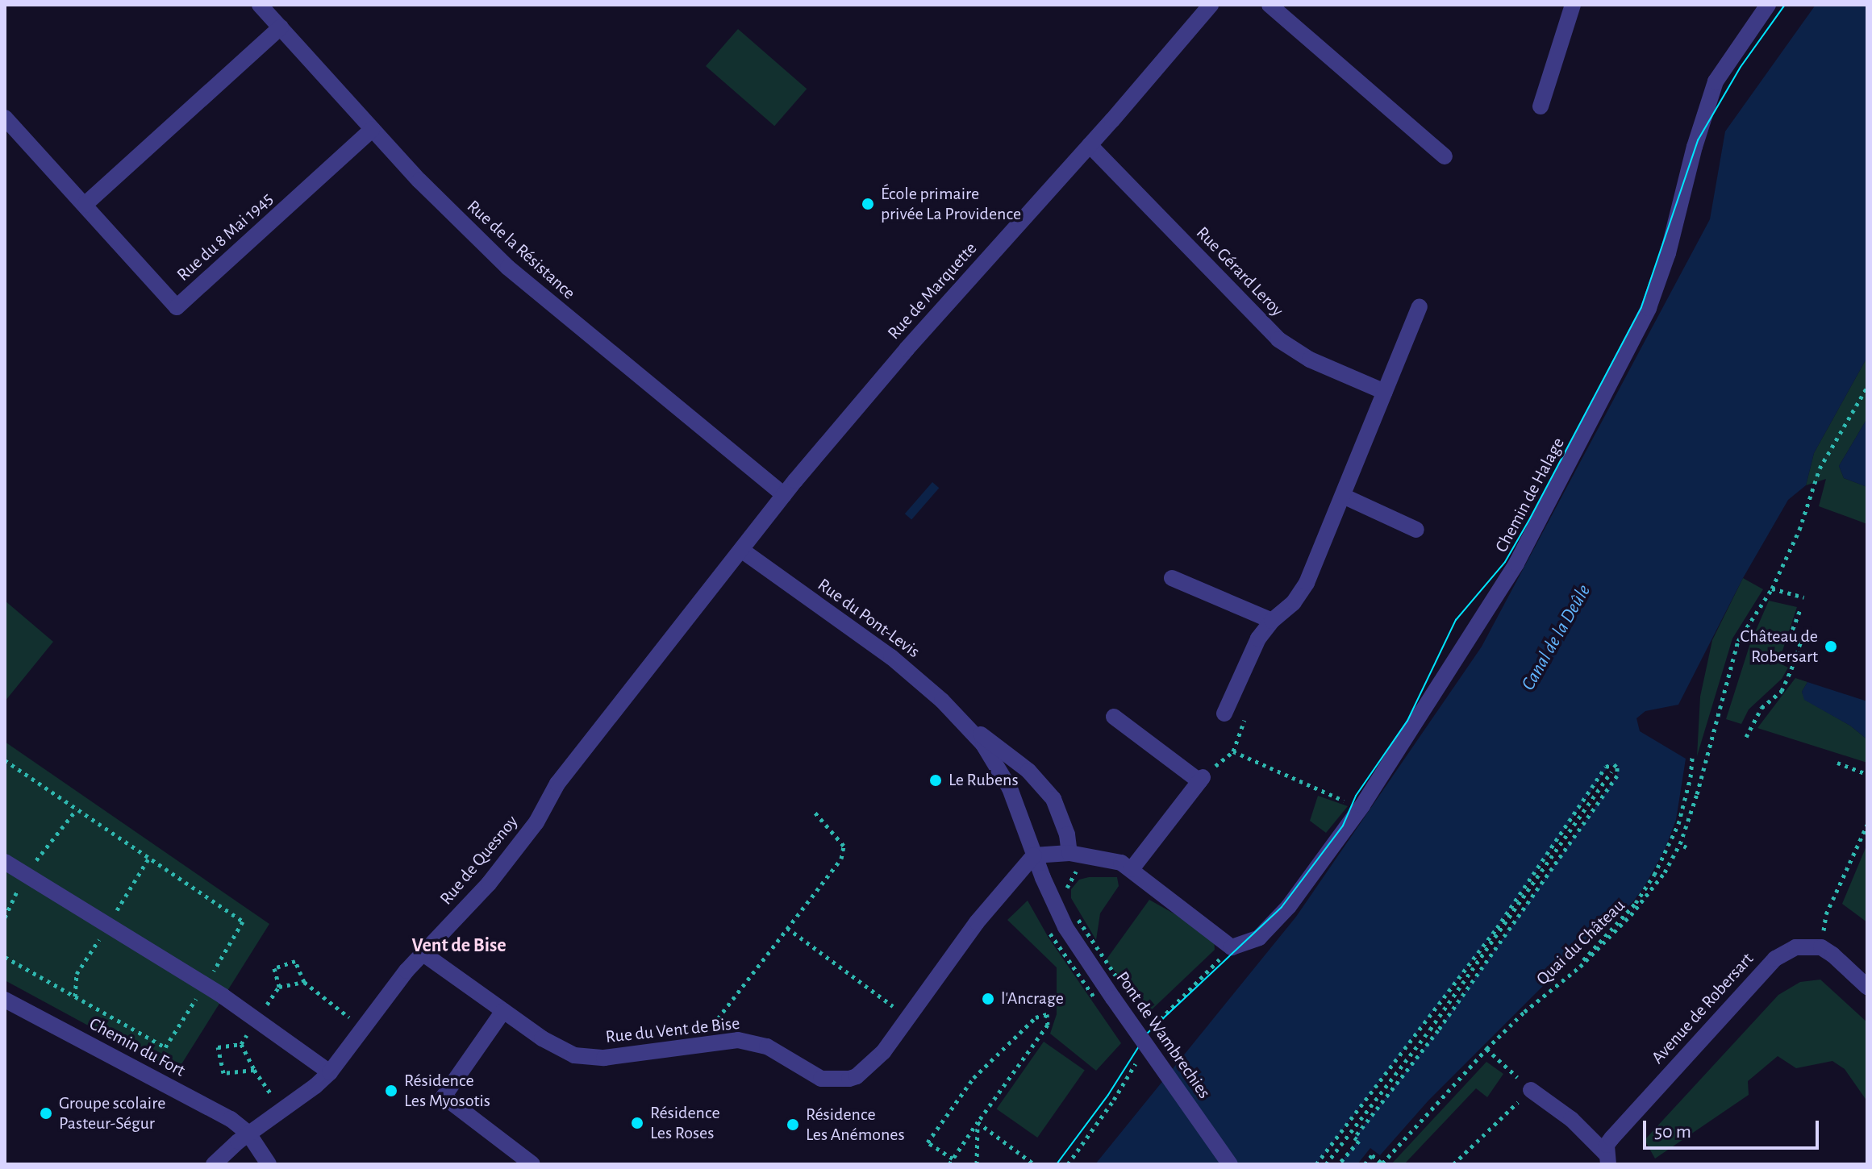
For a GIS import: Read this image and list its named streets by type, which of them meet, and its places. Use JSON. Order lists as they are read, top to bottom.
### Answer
{
  "streets": {
    "street": [
      "Rue du 8 Mai 1945",
      "Rue de la Résistance",
      "Rue Gérard Leroy",
      "Rue de Marquette",
      "Chemin de Halage",
      "Rue du Pont-Levis",
      "Rue de Quesnoy",
      "Avenue de Robersart",
      "Rue du Vent de Bise",
      "Pont de Wambrechies",
      "Chemin du Fort"
    ],
    "path": ["Quai du Château"]
  },
  "crossings": [
    ["Rue du 8 Mai 1945", "Rue de la Résistance"],
    ["Rue de la Résistance", "Rue de Marquette"],
    ["Rue Gérard Leroy", "Rue de Marquette"],
    ["Rue de Marquette", "Rue du Pont-Levis"],
    ["Rue de Marquette", "Rue de Quesnoy"],
    ["Rue du Pont-Levis", "Rue de Quesnoy"],
    ["Rue du Pont-Levis", "Rue du Vent de Bise"],
    ["Rue du Pont-Levis", "Pont de Wambrechies"],
    ["Rue de Quesnoy", "Rue du Vent de Bise"],
    ["Rue de Quesnoy", "Chemin du Fort"]
  ],
  "districts": ["Vent de Bise"],
  "water": ["Canal de la Deûle"],
  "places": [
    "École primaire privée La Providence",
    "Château de Robersart",
    "Le Rubens",
    "l'Ancrage",
    "Résidence Les Myosotis",
    "Groupe scolaire Pasteur-Ségur",
    "Résidence Les Roses",
    "Résidence Les Anémones"
  ],
  "scale_bar": "50 m"
}
